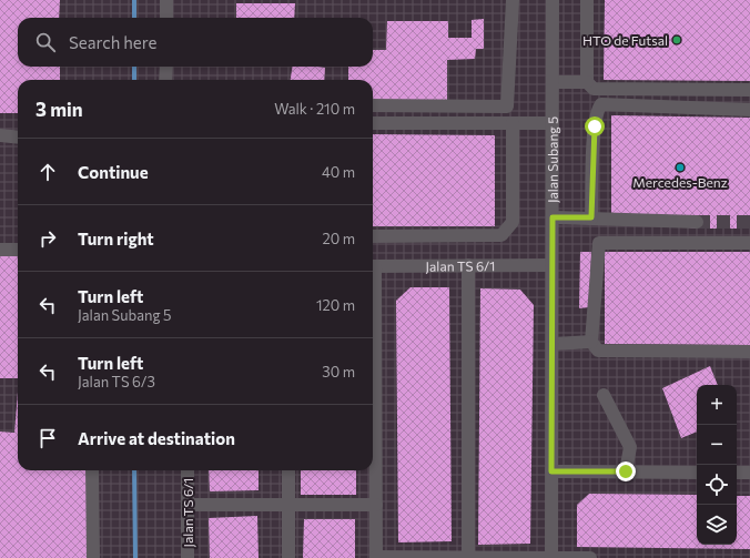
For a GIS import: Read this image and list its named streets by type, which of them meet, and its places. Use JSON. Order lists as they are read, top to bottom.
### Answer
{
  "streets": {
    "street": ["Jalan Subang 5", "Jalan TS 6/1"]
  },
  "crossings": [
    ["Jalan Subang 5", "Jalan TS 6/1"]
  ],
  "places": ["HTO de Futsal", "Mercedes-Benz"],
  "page": {
    "search": "Search here",
    "heading": ["3 min", "Walk · 210 m"],
    "list": [
      ["Continue", "40 m"],
      ["Turn right", "20 m"],
      ["Turn left", "Jalan Subang 5", "120 m"],
      ["Turn left", "Jalan TS 6/3", "30 m"],
      "Arrive at destination"
    ],
    "map_buttons": ["+", "−"]
  }
}
